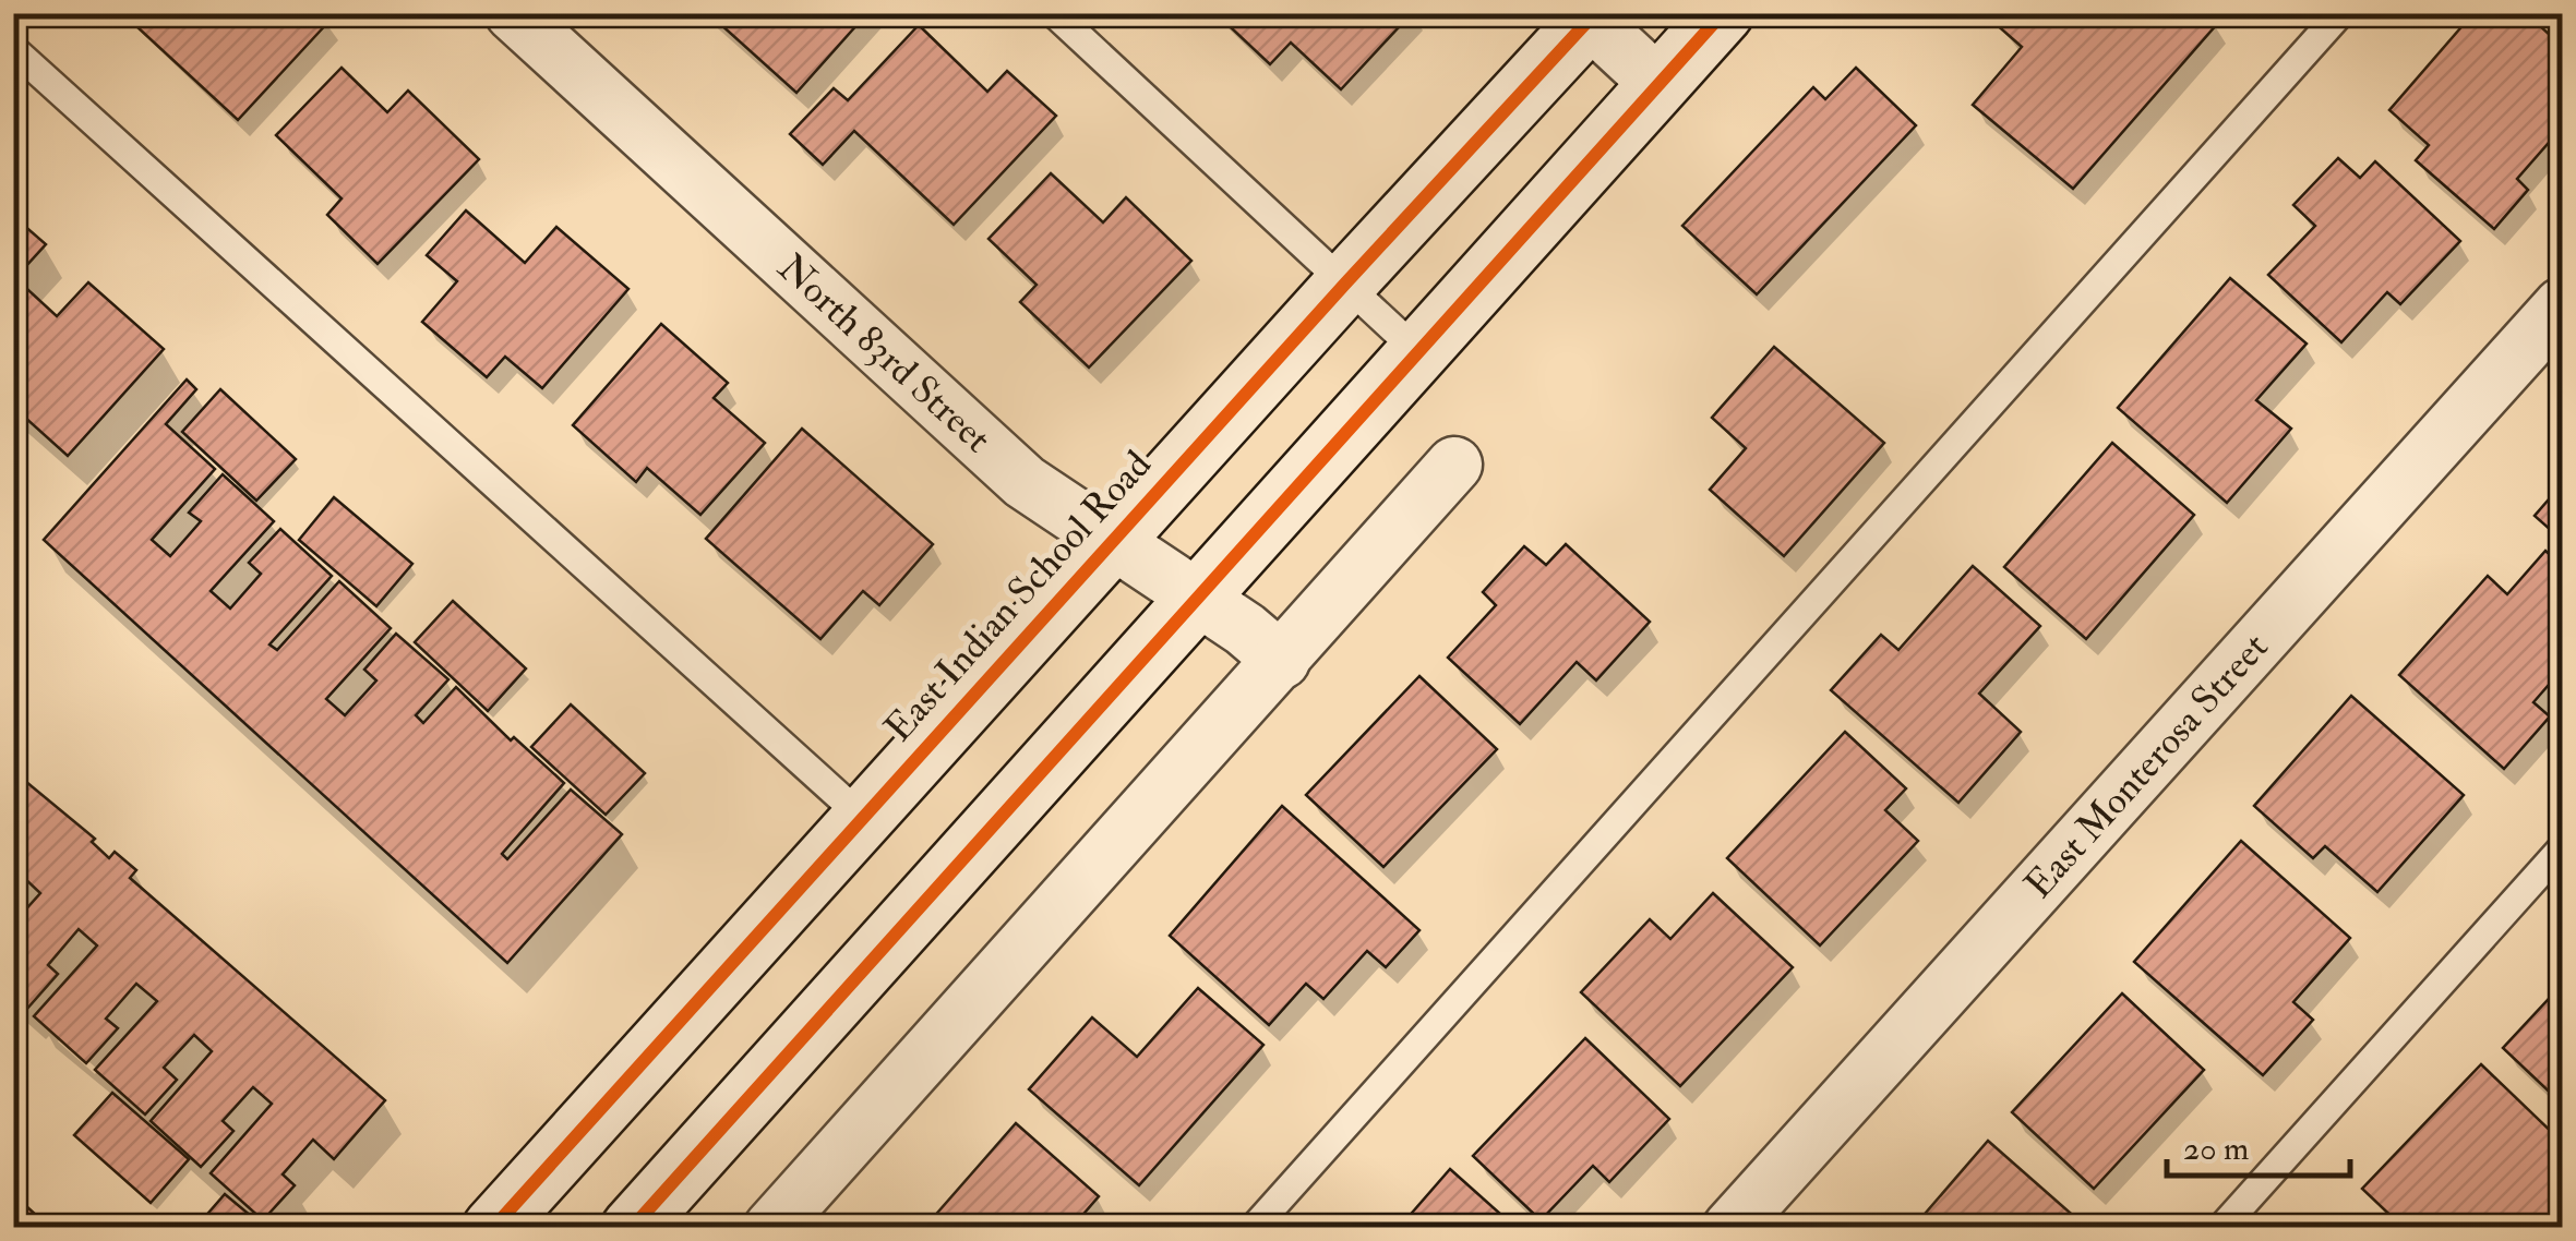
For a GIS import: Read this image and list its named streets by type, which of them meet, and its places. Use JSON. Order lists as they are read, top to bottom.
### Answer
{
  "streets": {
    "main road": ["East Indian School Road"],
    "street": ["North 83rd Street", "East Monterosa Street"]
  },
  "crossings": [
    ["North 83rd Street", "East Indian School Road"]
  ],
  "scale_bar": "20 m"
}
